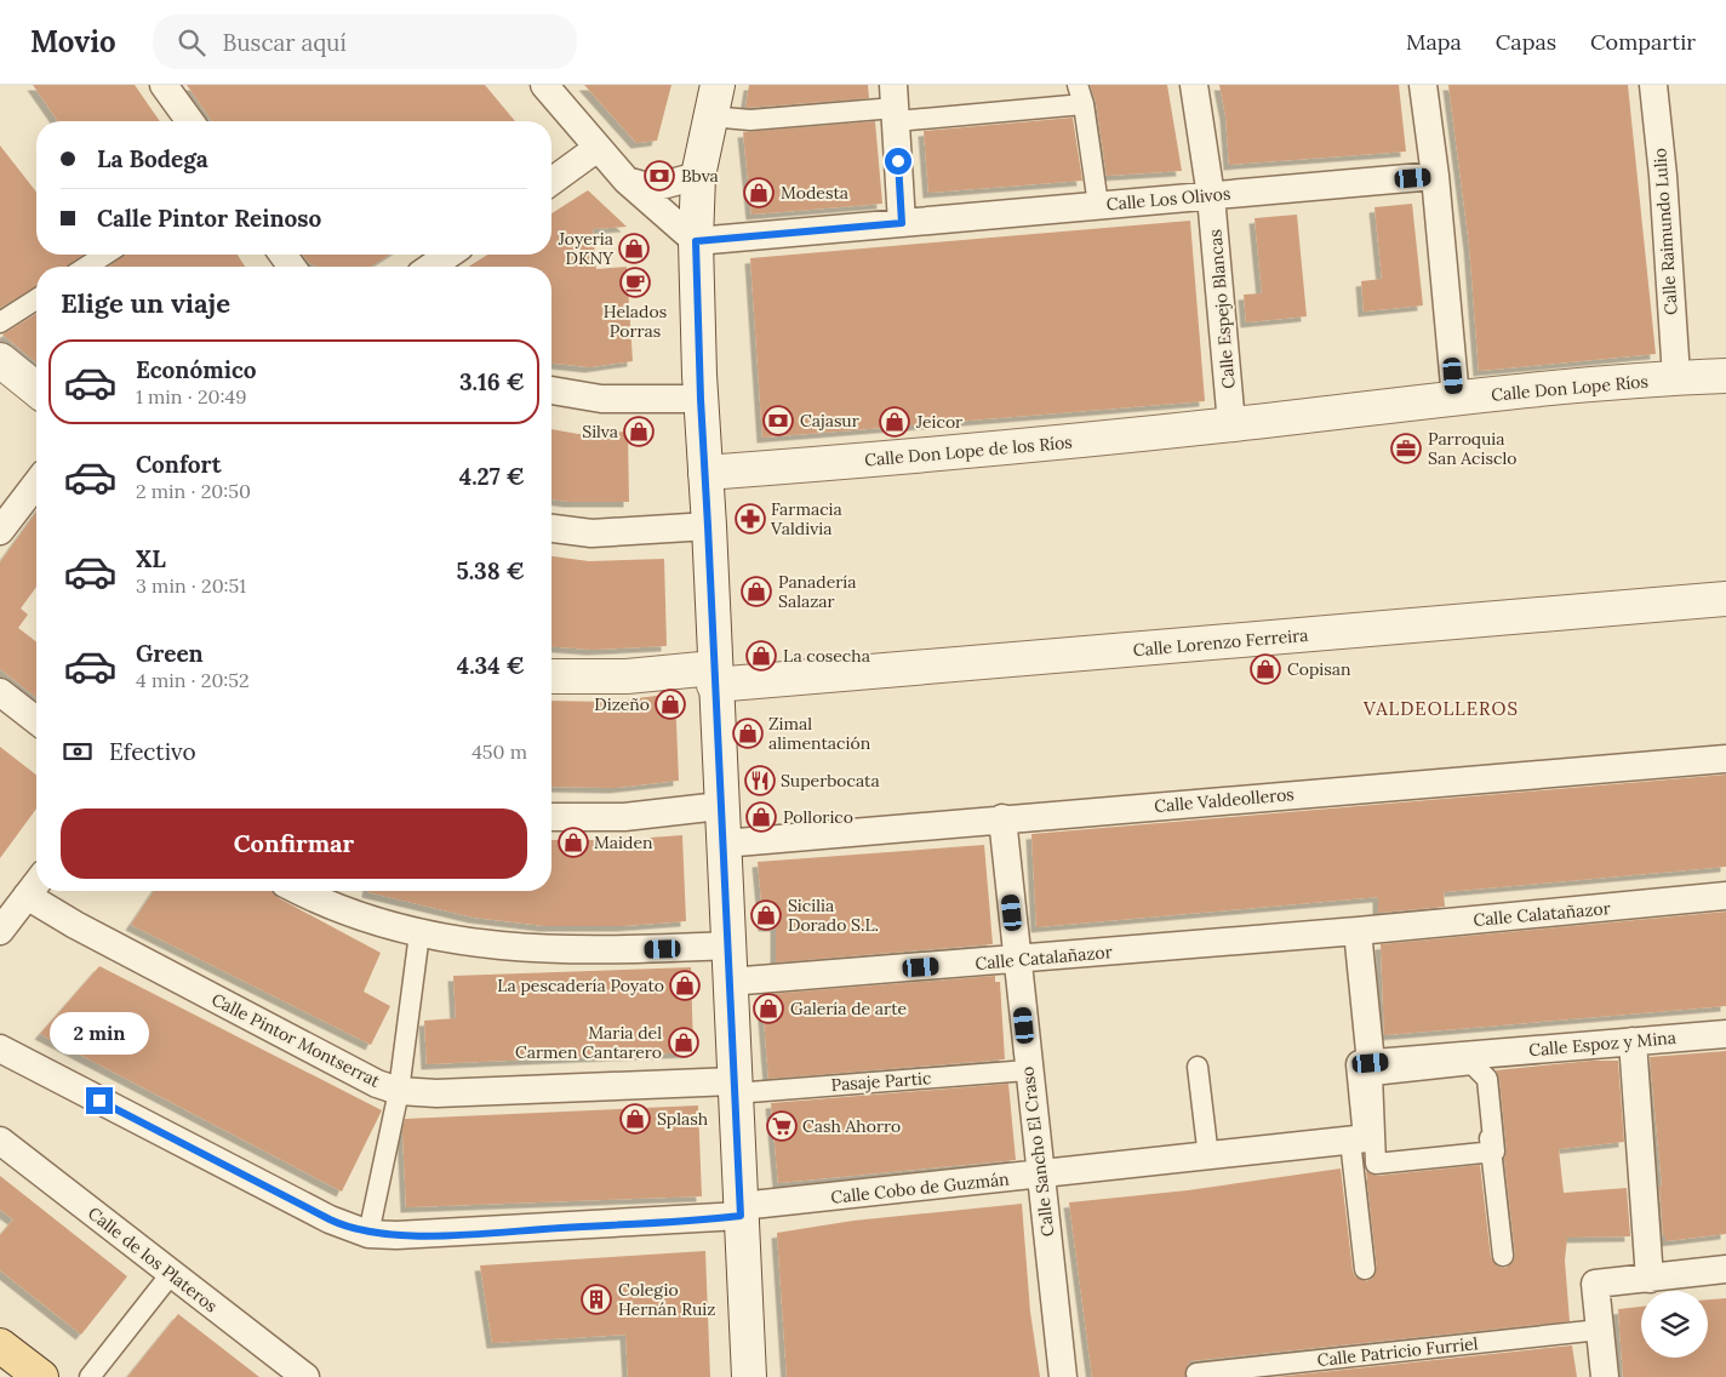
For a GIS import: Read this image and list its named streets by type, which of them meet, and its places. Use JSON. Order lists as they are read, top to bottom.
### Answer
{
  "streets": {
    "street": [
      "Calle Los Olivos",
      "Calle Raimundo Lulio",
      "Calle Espejo Blancas",
      "Calle Don Lope Ríos",
      "Calle Don Lope de los Ríos",
      "Calle Lorenzo Ferreira",
      "Calle Valdeolleros",
      "Calle Calatañazor",
      "Calle Catalañazor",
      "Calle Pintor Montserrat",
      "Calle Espoz y Mina",
      "Pasaje Partic",
      "Calle Sancho El Craso",
      "Calle Cobo de Guzmán",
      "Calle de los Plateros",
      "Calle Patricio Furriel"
    ]
  },
  "crossings": [
    ["Calle Los Olivos", "Calle Espejo Blancas"],
    ["Calle Raimundo Lulio", "Calle Don Lope Ríos"],
    ["Calle Espejo Blancas", "Calle Don Lope Ríos"],
    ["Calle Espejo Blancas", "Calle Don Lope de los Ríos"],
    ["Calle Don Lope Ríos", "Calle Don Lope de los Ríos"],
    ["Calle Valdeolleros", "Calle Sancho El Craso"],
    ["Calle Calatañazor", "Calle Catalañazor"],
    ["Calle Catalañazor", "Calle Sancho El Craso"],
    ["Calle Pintor Montserrat", "Pasaje Partic"],
    ["Pasaje Partic", "Calle Sancho El Craso"],
    ["Calle Sancho El Craso", "Calle Cobo de Guzmán"]
  ],
  "districts": ["VALDEOLLEROS"],
  "places": {
    "bank": ["Bbva", "Cajasur"],
    "shop": [
      "Modesta",
      "Joyeria DKNY",
      "Jeicor",
      "Silva",
      "Panadería Salazar",
      "La cosecha",
      "Copisan",
      "Dizeño",
      "Zimal alimentación",
      "Pollorico",
      "Maiden",
      "Sicilia Dorado S.L.",
      "La pescadería Poyato",
      "Galería de arte",
      "Maria del Carmen Cantarero",
      "Splash"
    ],
    "cafe": ["Helados Porras"],
    "office": ["Parroquia San Acisclo"],
    "pharmacy": ["Farmacia Valdivia"],
    "restaurant": ["Superbocata"],
    "supermarket": ["Cash Ahorro"],
    "building": ["Colegio Hernán Ruiz"]
  },
  "page": {
    "header": "Movio",
    "search": "Buscar aquí",
    "nav": ["Mapa", "Capas", "Compartir"],
    "banner": ["La Bodega", "Calle Pintor Reinoso"],
    "heading": "Elige un viaje",
    "list": [
      {
        "name": "Económico",
        "note": "1 min · 20:49",
        "value": "3.16 €"
      },
      {
        "name": "Confort",
        "note": "2 min · 20:50",
        "value": "4.27 €"
      },
      {
        "name": "XL",
        "note": "3 min · 20:51",
        "value": "5.38 €"
      },
      {
        "name": "Green",
        "note": "4 min · 20:52",
        "value": "4.34 €"
      }
    ],
    "pay": ["Efectivo", "450 m"],
    "buttons": "Confirmar",
    "bubble": "2 min"
  }
}
